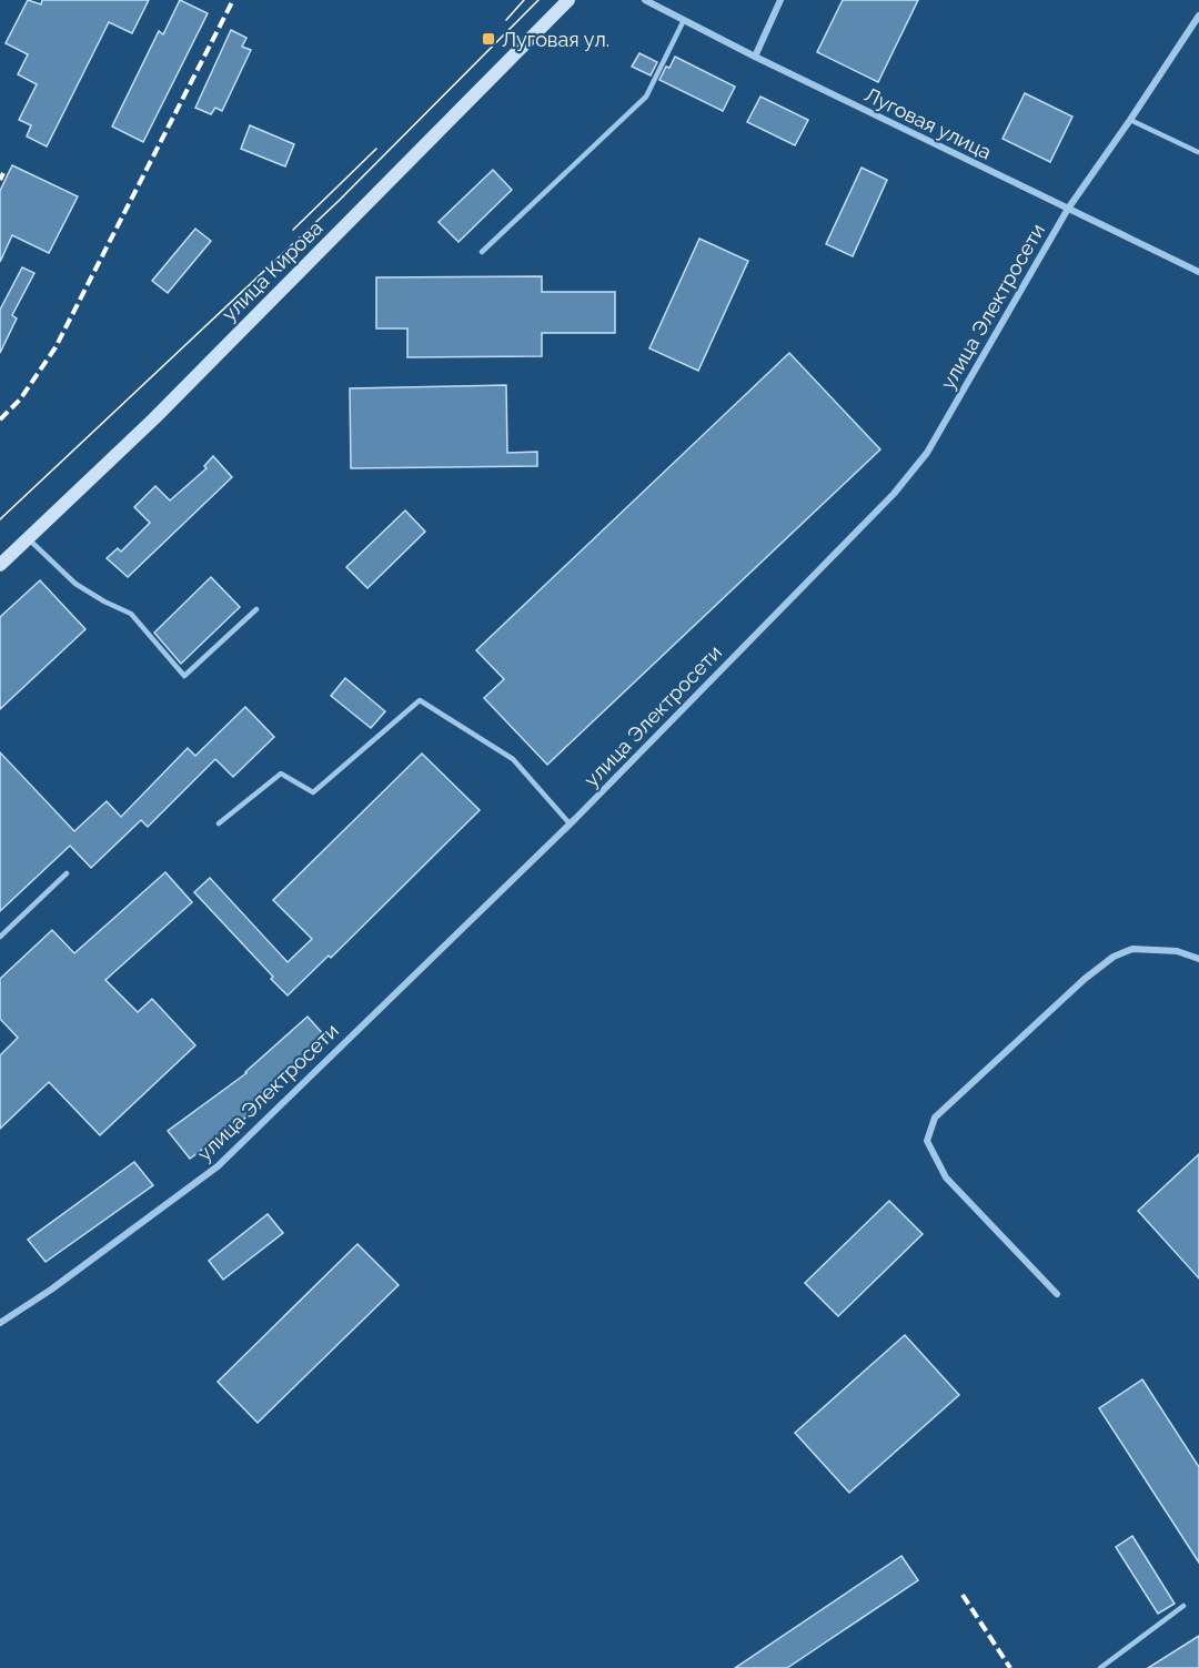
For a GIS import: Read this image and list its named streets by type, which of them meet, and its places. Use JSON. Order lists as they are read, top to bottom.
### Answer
{
  "streets": {
    "main road": ["улица Кирова"],
    "street": ["Луговая улица", "улица Электросети"]
  },
  "crossings": [
    ["Луговая улица", "улица Электросети"]
  ],
  "places": {
    "transit": ["Луговая ул."]
  }
}
